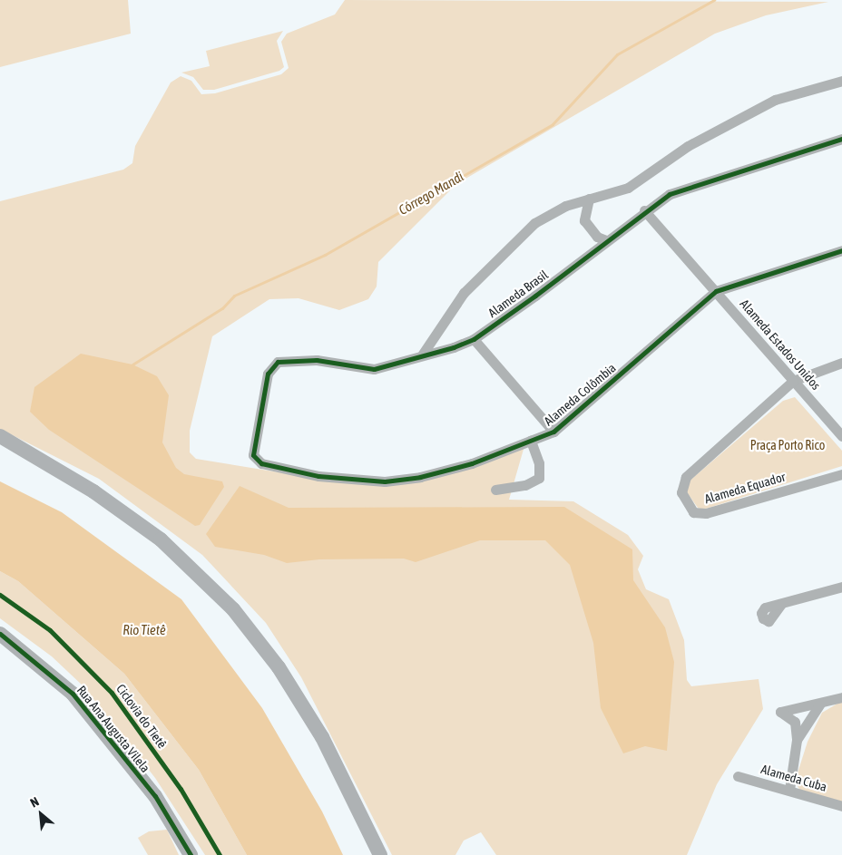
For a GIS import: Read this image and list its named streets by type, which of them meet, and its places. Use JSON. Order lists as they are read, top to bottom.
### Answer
{
  "streets": {
    "main road": ["Rua Ana Augusta Vilela"],
    "street": [
      "Alameda Brasil",
      "Alameda Estados Unidos",
      "Alameda Colômbia",
      "Alameda Equador",
      "Alameda Cuba"
    ],
    "cycle path": ["Ciclovia do Tietê"]
  },
  "crossings": [
    ["Alameda Brasil", "Alameda Estados Unidos"],
    ["Alameda Brasil", "Alameda Colômbia"],
    ["Alameda Estados Unidos", "Alameda Colômbia"],
    ["Alameda Estados Unidos", "Alameda Equador"]
  ],
  "water": ["Córrego Mandi", "Rio Tietê"],
  "parks": ["Praça Porto Rico"],
  "north": "top left"
}
